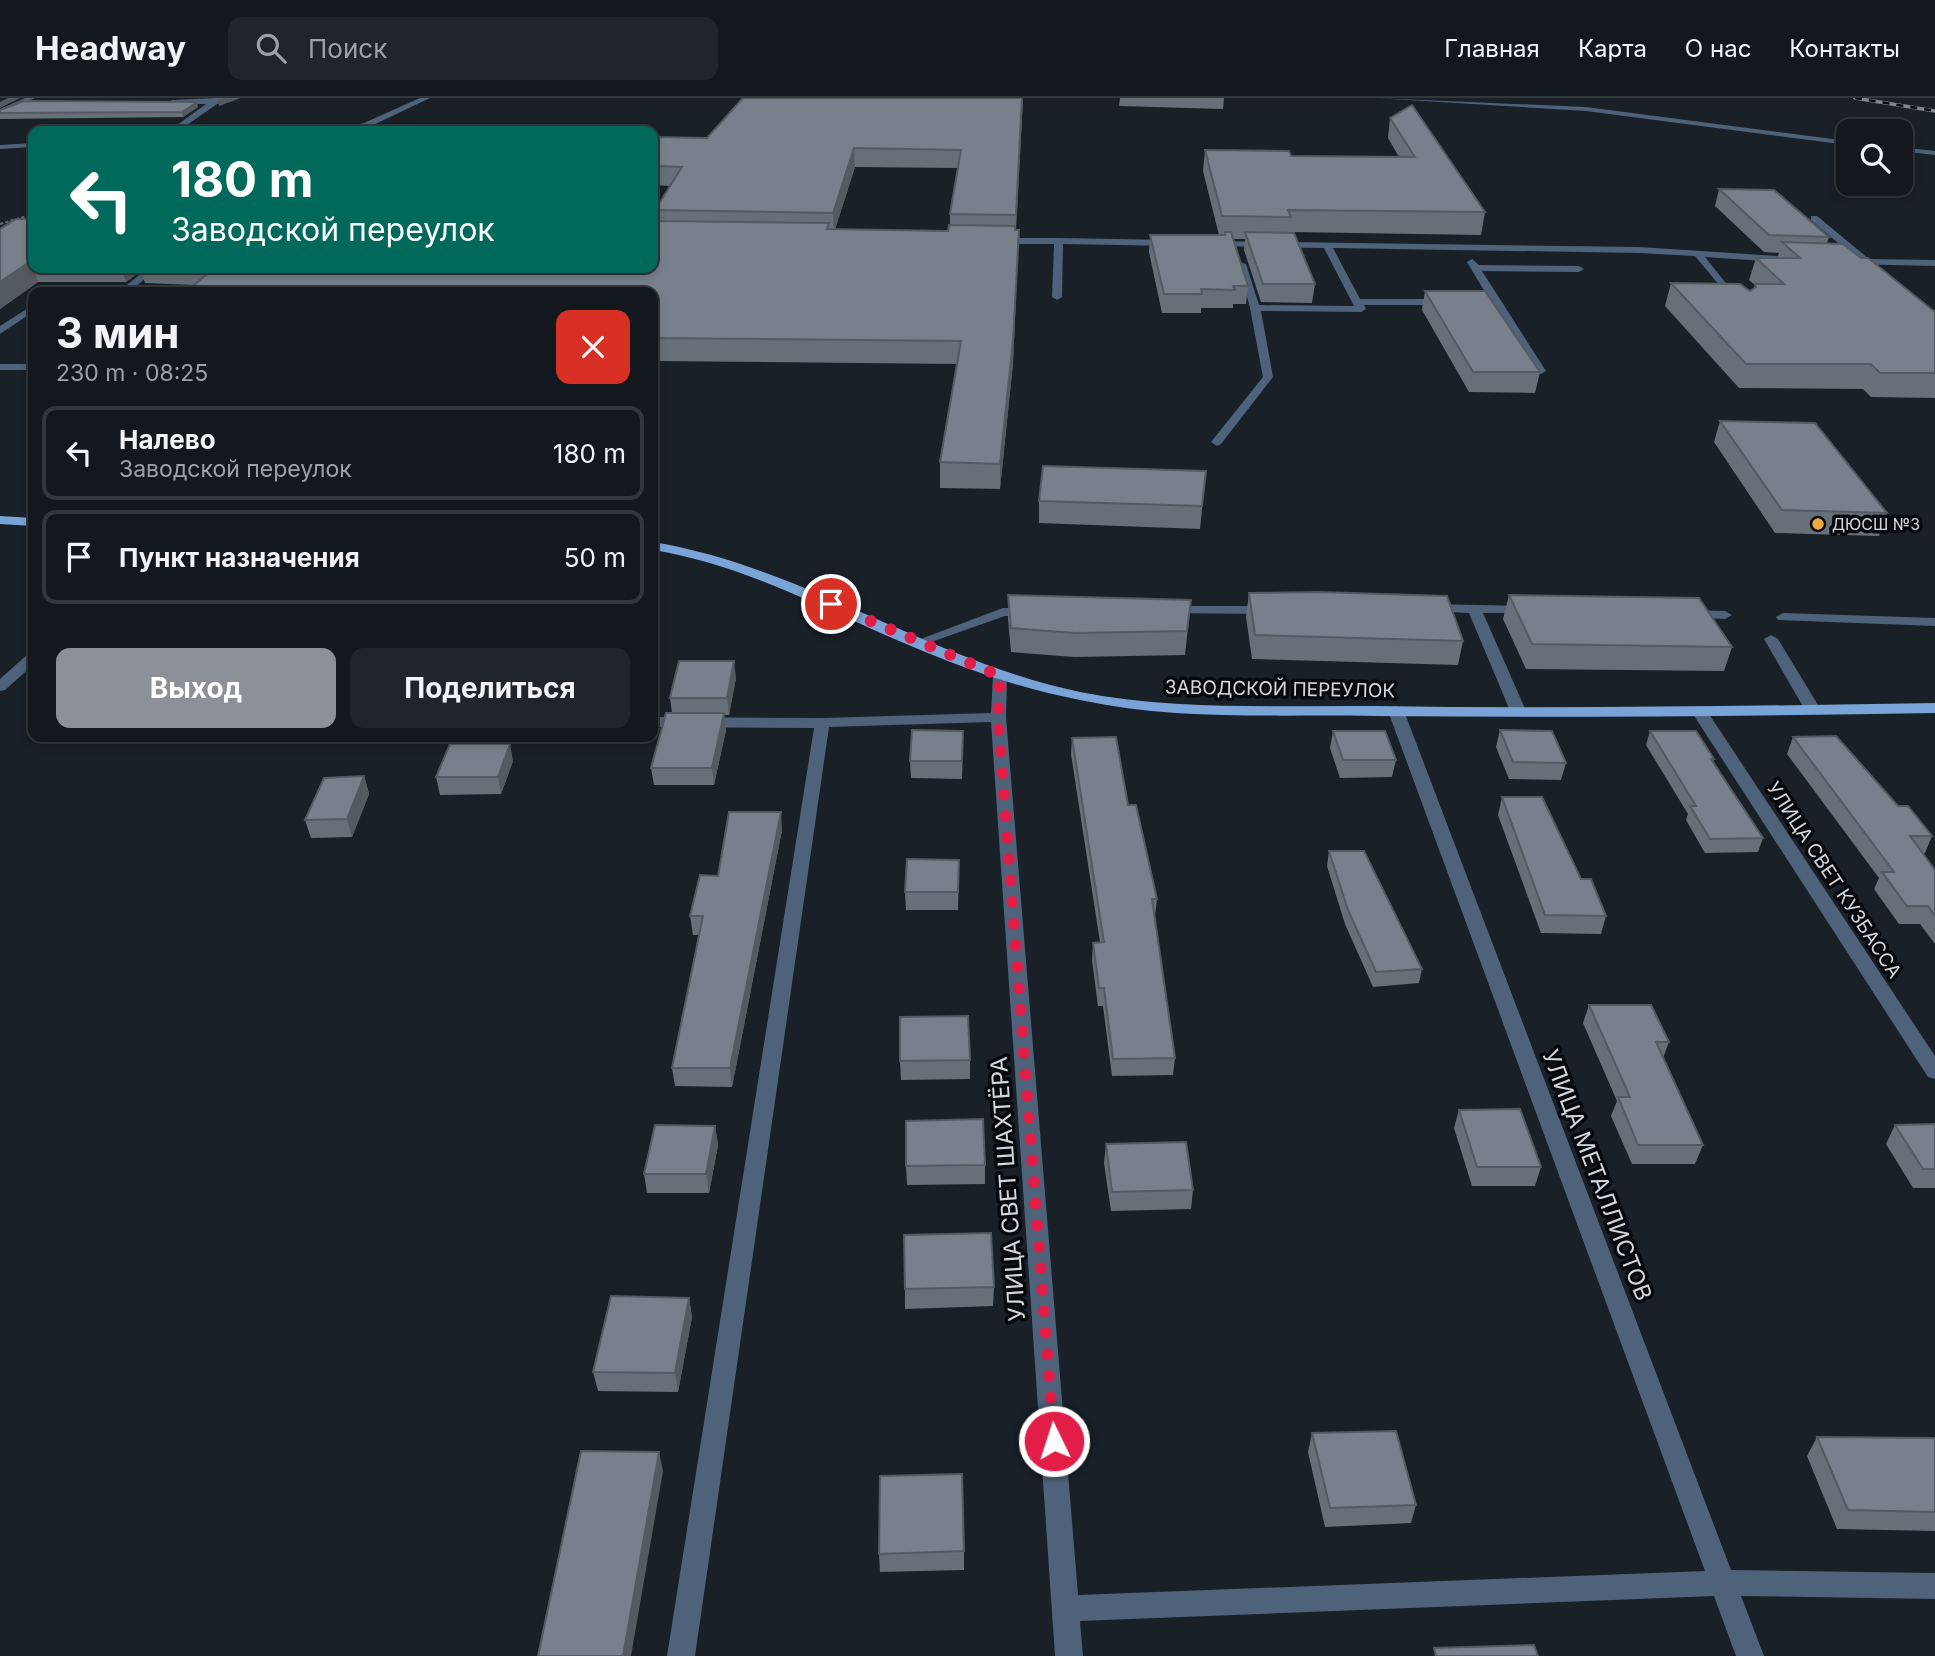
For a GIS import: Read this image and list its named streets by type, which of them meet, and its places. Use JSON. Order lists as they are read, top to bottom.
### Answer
{
  "streets": {
    "main road": ["ЗАВОДСКОЙ ПЕРЕУЛОК"],
    "street": ["УЛИЦА СВЕТ КУЗБАССА", "УЛИЦА МЕТАЛЛИСТОВ", "УЛИЦА СВЕТ ШАХТЁРА"]
  },
  "crossings": [
    ["ЗАВОДСКОЙ ПЕРЕУЛОК", "УЛИЦА СВЕТ КУЗБАССА"],
    ["ЗАВОДСКОЙ ПЕРЕУЛОК", "УЛИЦА МЕТАЛЛИСТОВ"],
    ["ЗАВОДСКОЙ ПЕРЕУЛОК", "УЛИЦА СВЕТ ШАХТЁРА"]
  ],
  "places": ["ДЮСШ №3"],
  "page": {
    "header": "Headway",
    "search": "Поиск",
    "nav": [
      "Главная",
      "Карта",
      "О нас",
      "Контакты"
    ],
    "turn": ["180 m", "Заводской переулок"],
    "heading": ["3 мин", "230 m · 08:25"],
    "list": [
      {
        "name": "Налево",
        "note": "Заводской переулок",
        "value": "180 m"
      },
      {
        "name": "Пункт назначения",
        "value": "50 m"
      }
    ],
    "buttons": ["Выход", "Поделиться"]
  }
}
